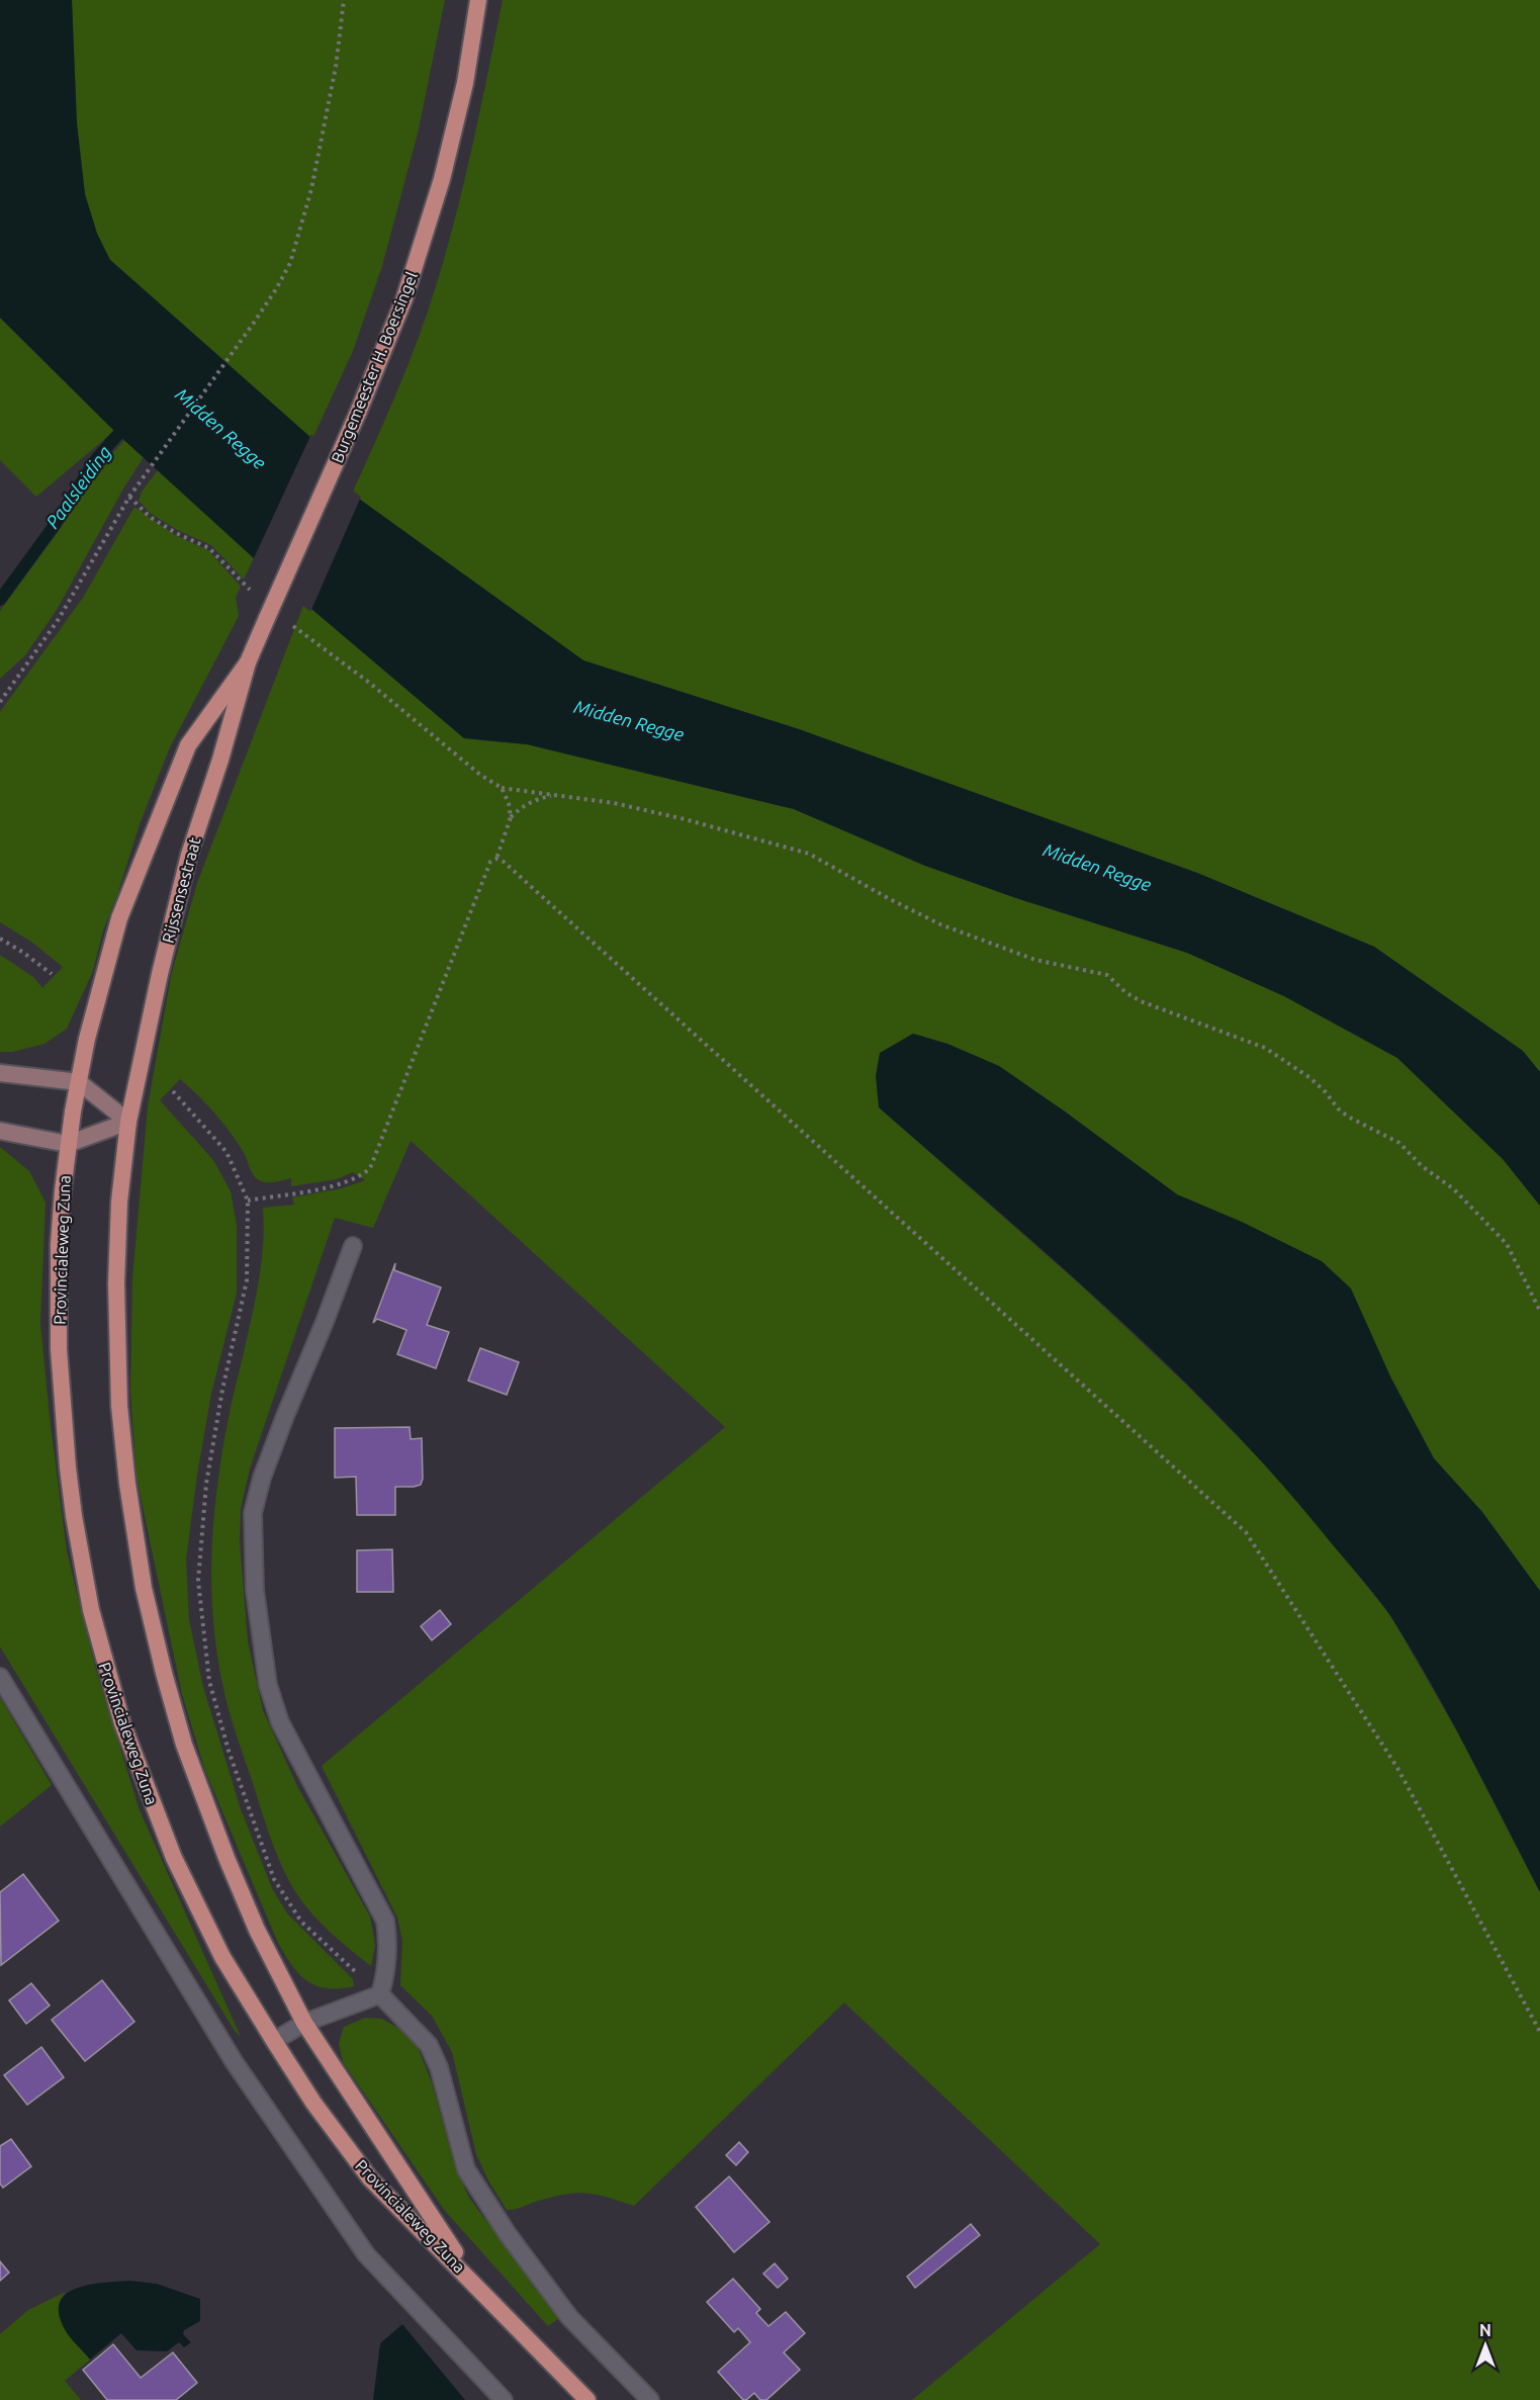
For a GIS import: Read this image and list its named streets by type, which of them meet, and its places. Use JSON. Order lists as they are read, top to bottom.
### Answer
{
  "streets": {
    "main road": ["Burgemeester H. Boersingel", "Rijssensestraat", "Provincialeweg Zuna"]
  },
  "crossings": [
    ["Burgemeester H. Boersingel", "Rijssensestraat"],
    ["Rijssensestraat", "Provincialeweg Zuna"]
  ],
  "water": ["Midden Regge", "Paalsleiding"],
  "north": "top"
}
